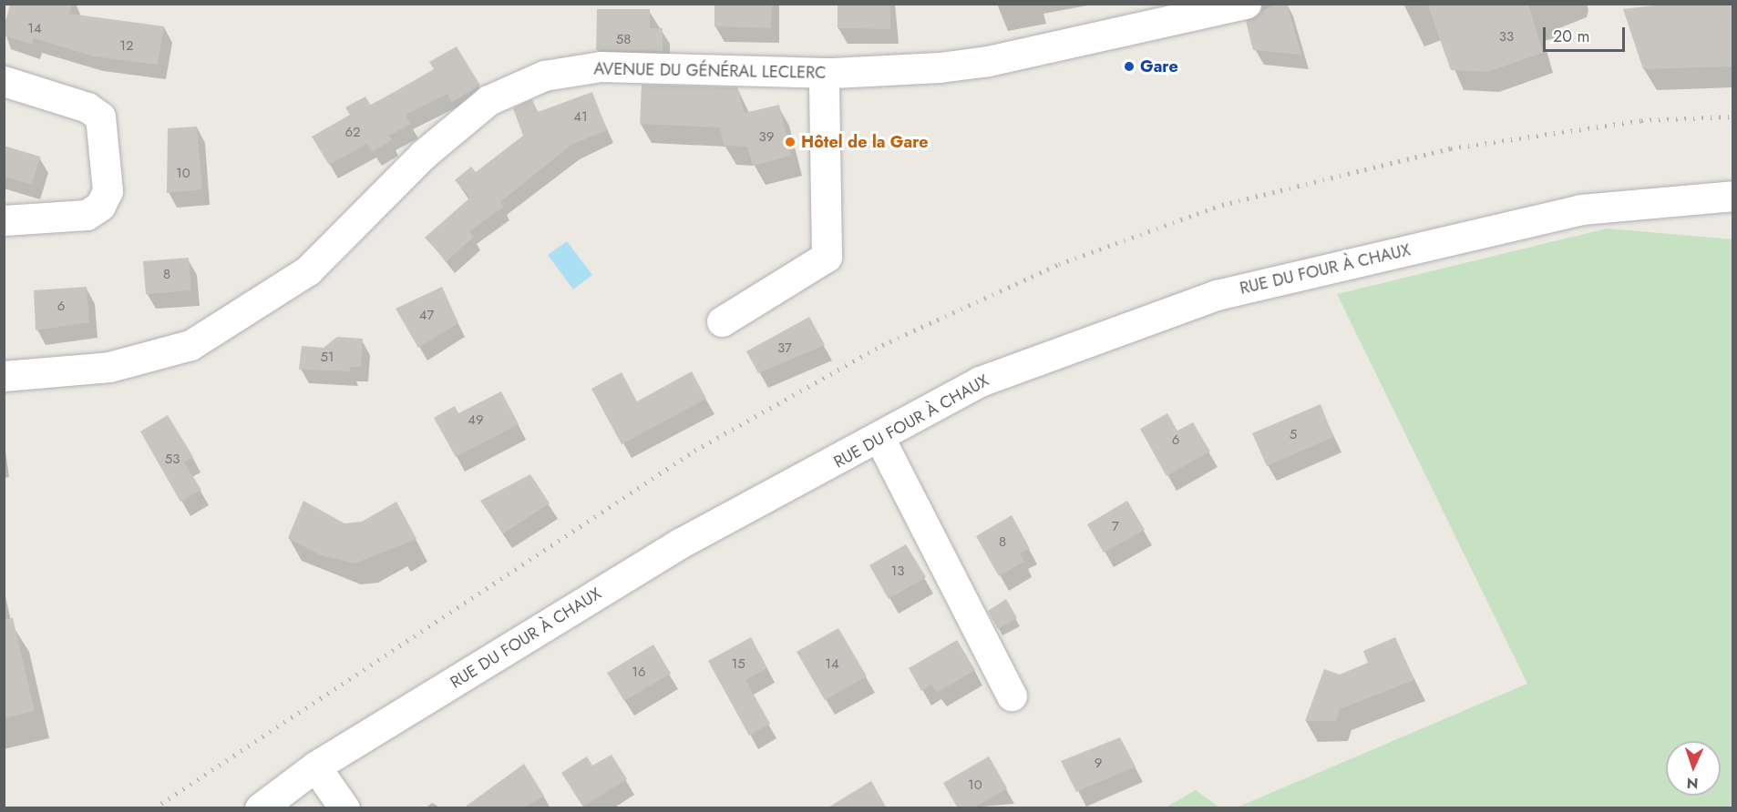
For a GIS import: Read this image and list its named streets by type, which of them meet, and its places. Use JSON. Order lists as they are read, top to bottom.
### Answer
{
  "streets": {
    "street": ["AVENUE DU GÉNÉRAL LECLERC", "RUE DU FOUR À CHAUX"]
  },
  "places": ["Gare", "Hôtel de la Gare"],
  "house_numbers": [
    "14",
    "33",
    "58",
    "12",
    "41",
    "62",
    "39",
    "10",
    "8",
    "6",
    "47",
    "37",
    "51",
    "49",
    "5",
    "6",
    "53",
    "7",
    "8",
    "13",
    "15",
    "14",
    "16",
    "9",
    "10"
  ],
  "scale_bar": "20 m",
  "north": "bottom"
}
